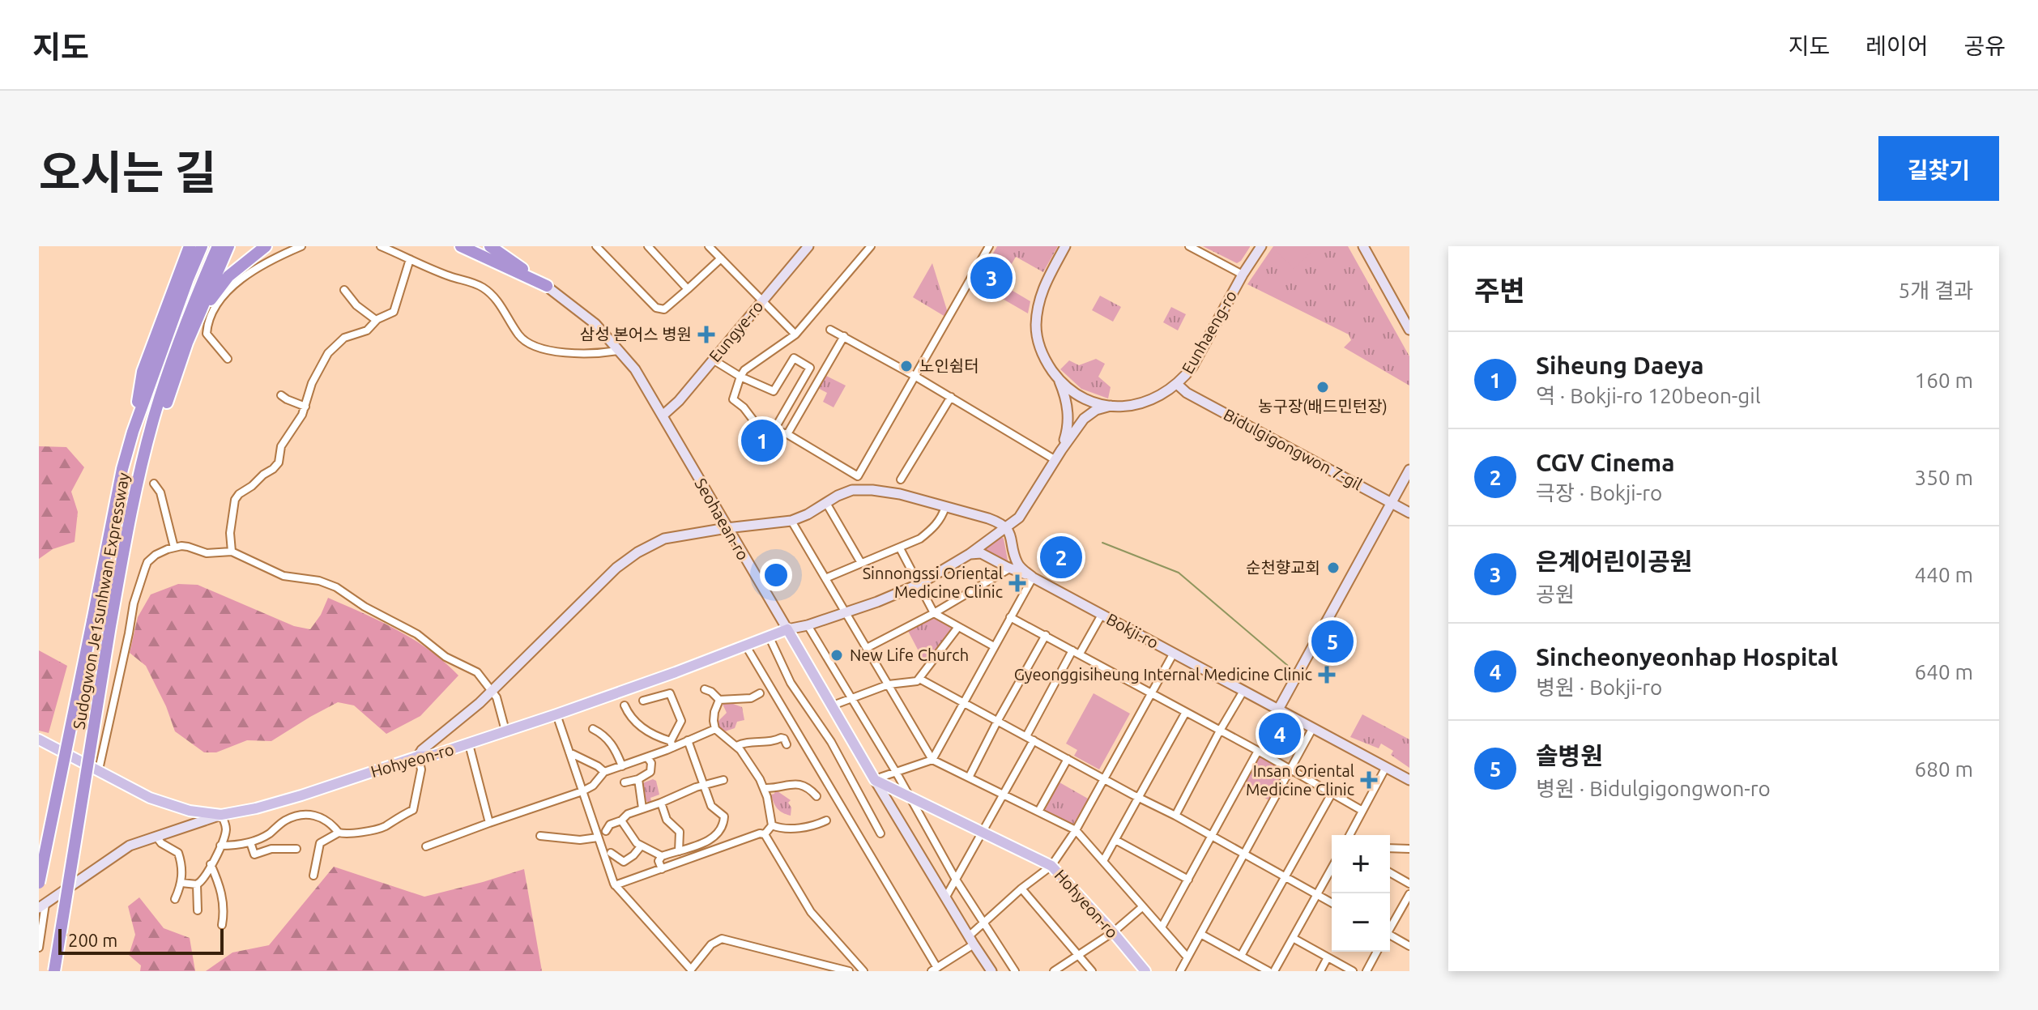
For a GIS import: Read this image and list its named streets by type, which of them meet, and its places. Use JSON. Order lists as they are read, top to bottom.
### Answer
{
  "streets": {
    "highway": ["Sudogwon Je1sunhwan Expressway"],
    "main road": ["Seohaean-ro", "Hohyeon-ro"],
    "street": [
      "Eungye-ro",
      "Eunhaeng-ro",
      "Bidulgigongwon 7-gil",
      "Bokji-ro"
    ]
  },
  "crossings": [
    ["Eungye-ro", "Seohaean-ro"],
    ["Eunhaeng-ro", "Bidulgigongwon 7-gil"],
    ["Seohaean-ro", "Hohyeon-ro"]
  ],
  "places": {
    "health": [
      "삼성 본어스 병원",
      "Sinnongssi Oriental Medicine Clinic",
      "Gyeonggisiheung Internal Medicine Clinic",
      "Insan Oriental Medicine Clinic"
    ],
    "other": [
      "노인쉼터",
      "농구장(배드민턴장)",
      "순천향교회",
      "New Life Church"
    ]
  },
  "scale_bar": "200 m",
  "page": {
    "header": "지도",
    "nav": ["지도", "레이어", "공유"],
    "title": "오시는 길",
    "buttons": "길찾기",
    "heading": ["주변", "5개 결과"],
    "pins": [
      "3",
      "1",
      "2",
      "5",
      "4"
    ],
    "list": [
      {
        "mark": "1",
        "name": "Siheung Daeya",
        "note": "역 · Bokji-ro 120beon-gil",
        "value": "160 m"
      },
      {
        "mark": "2",
        "name": "CGV Cinema",
        "note": "극장 · Bokji-ro",
        "value": "350 m"
      },
      {
        "mark": "3",
        "name": "은계어린이공원",
        "note": "공원",
        "value": "440 m"
      },
      {
        "mark": "4",
        "name": "Sincheonyeonhap Hospital",
        "note": "병원 · Bokji-ro",
        "value": "640 m"
      },
      {
        "mark": "5",
        "name": "솔병원",
        "note": "병원 · Bidulgigongwon-ro",
        "value": "680 m"
      }
    ],
    "map_buttons": ["+", "−"],
    "scale": "200 m"
  }
}
